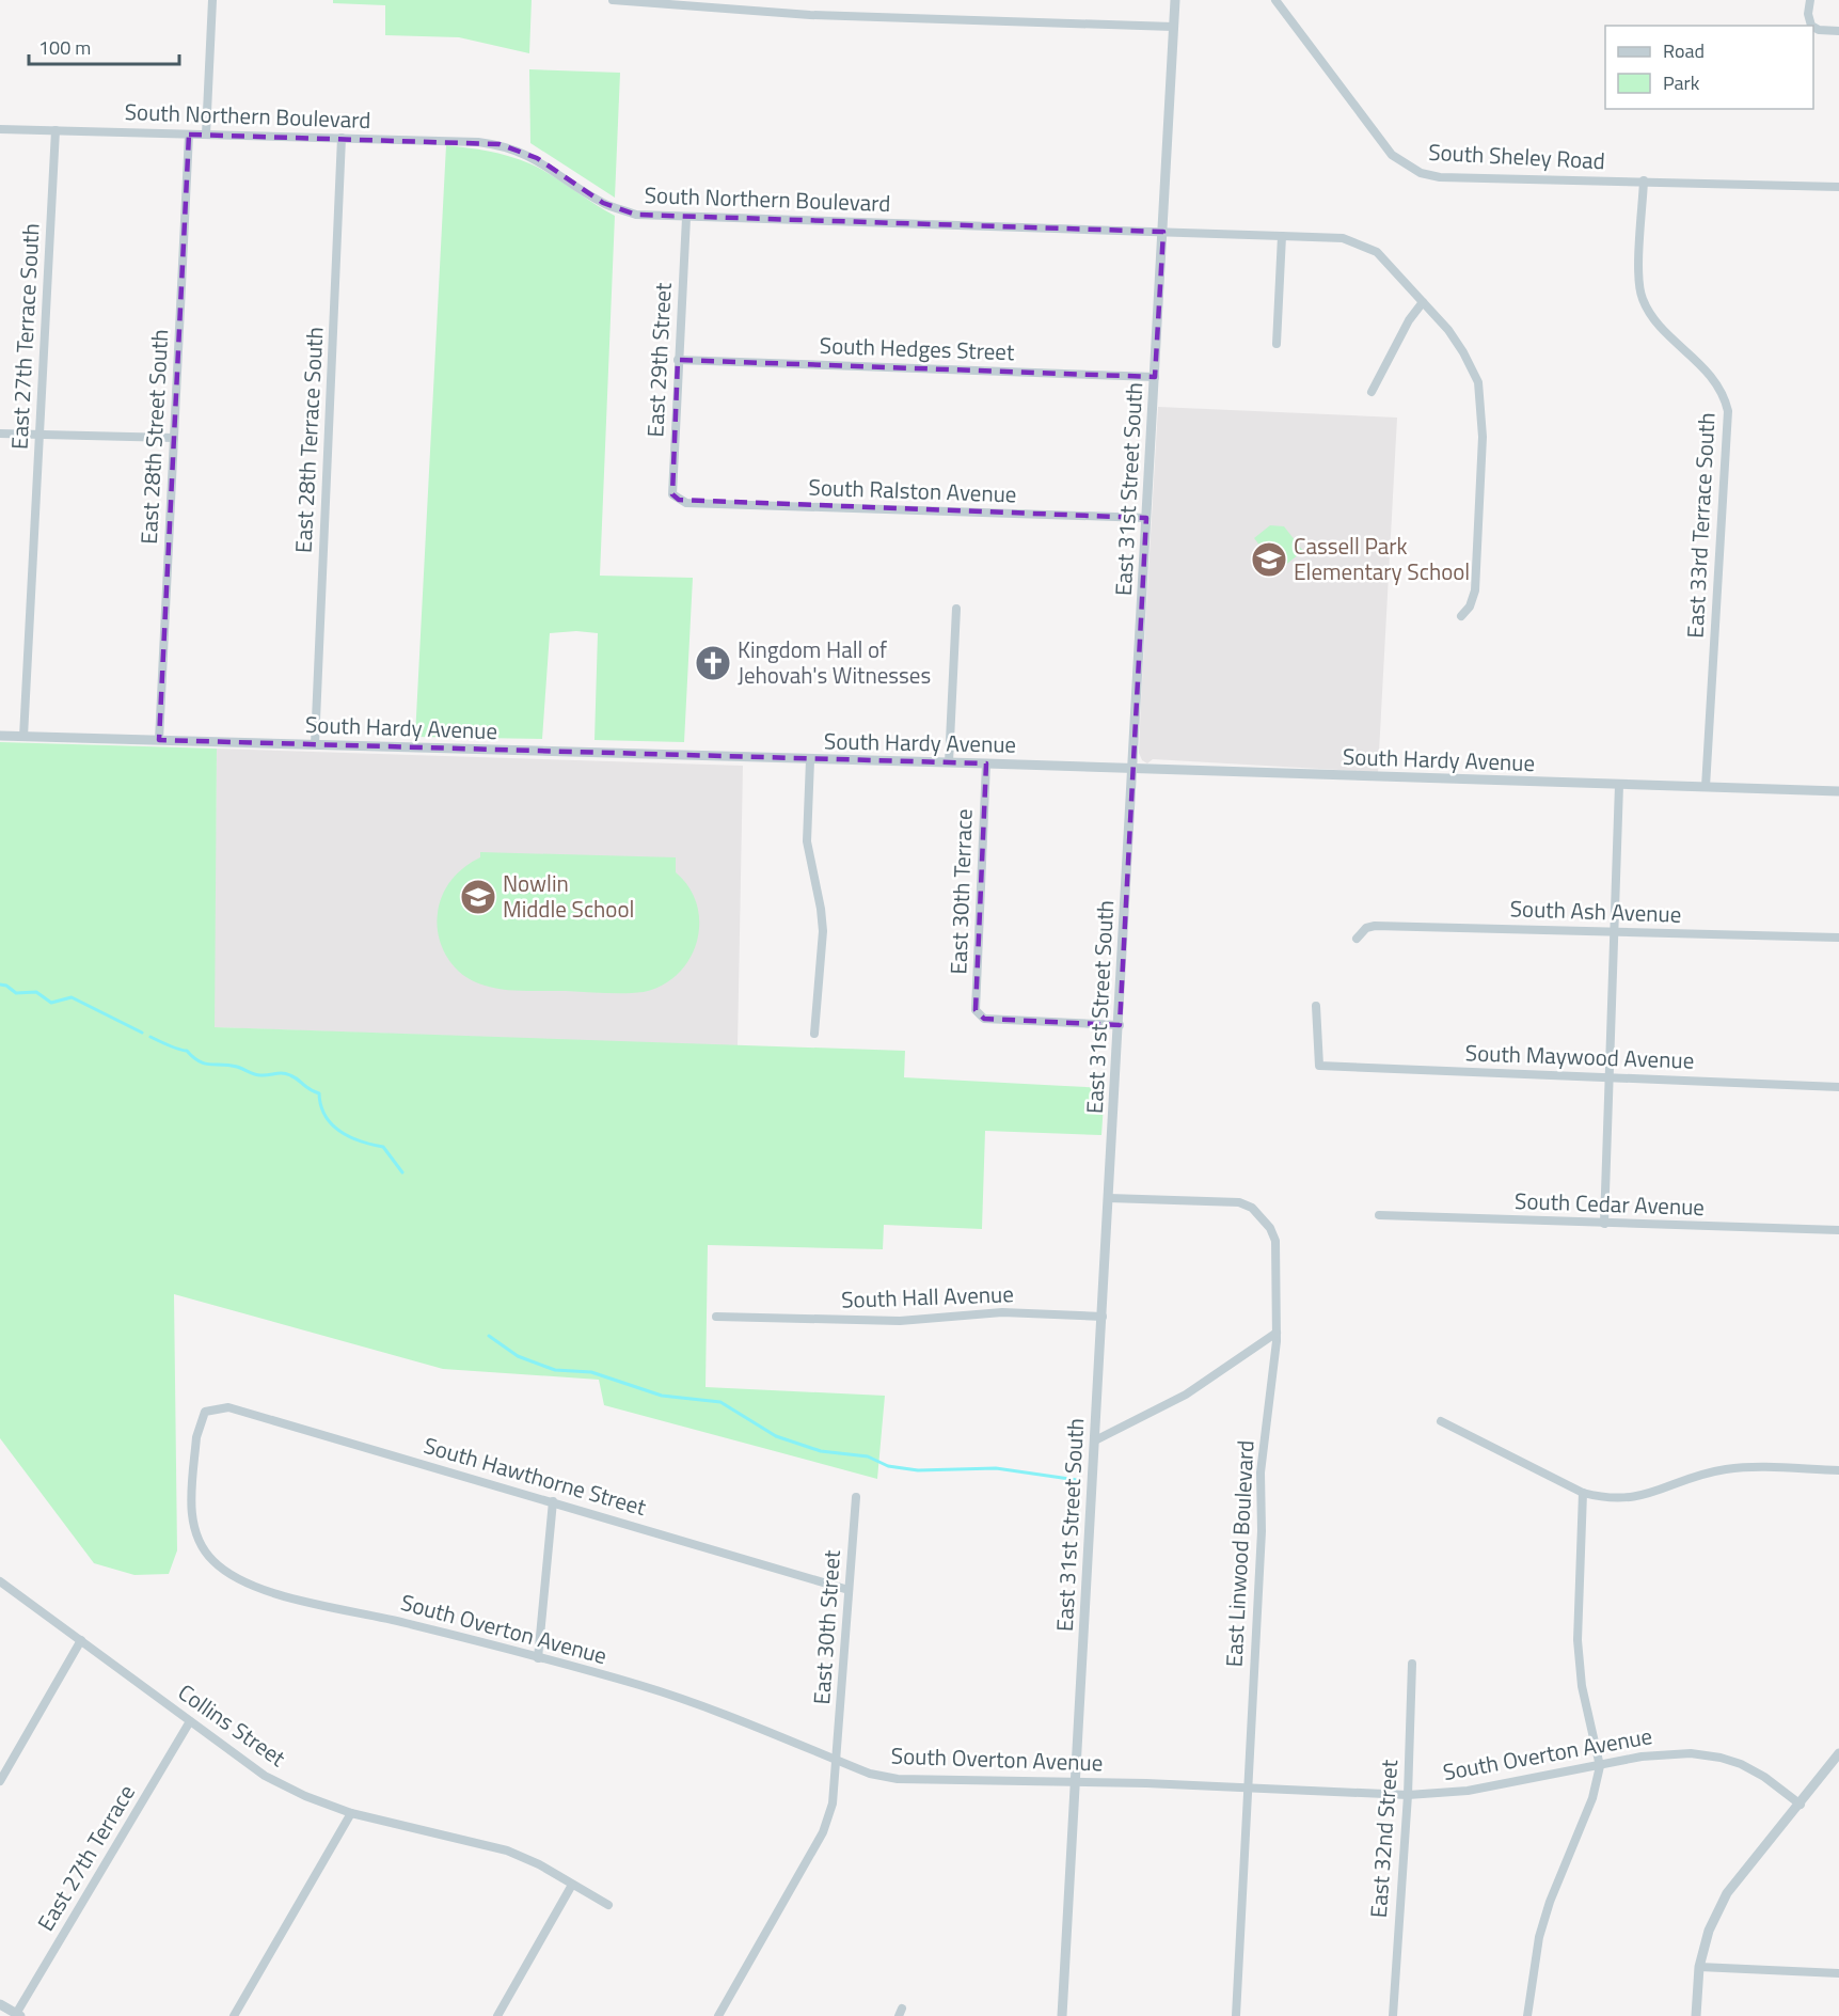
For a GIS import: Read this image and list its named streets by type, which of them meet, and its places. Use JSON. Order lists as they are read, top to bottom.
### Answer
{
  "streets": {
    "street": [
      "South Northern Boulevard",
      "South Sheley Road",
      "East 27th Terrace South",
      "South Hedges Street",
      "East 29th Street",
      "East 28th Street South",
      "East 28th Terrace South",
      "East 31st Street South",
      "South Ralston Avenue",
      "East 33rd Terrace South",
      "South Hardy Avenue",
      "East 30th Terrace",
      "South Ash Avenue",
      "South Maywood Avenue",
      "South Cedar Avenue",
      "South Hall Avenue",
      "South Hawthorne Street",
      "East Linwood Boulevard",
      "East 30th Street",
      "South Overton Avenue",
      "Collins Street",
      "East 32nd Street",
      "East 27th Terrace"
    ]
  },
  "crossings": [
    ["South Northern Boulevard", "East 27th Terrace South"],
    ["South Northern Boulevard", "East 29th Street"],
    ["South Northern Boulevard", "East 28th Street South"],
    ["South Northern Boulevard", "East 28th Terrace South"],
    ["South Northern Boulevard", "East 31st Street South"],
    ["South Sheley Road", "East 33rd Terrace South"],
    ["East 27th Terrace South", "South Hardy Avenue"],
    ["South Hedges Street", "East 29th Street"],
    ["South Hedges Street", "East 31st Street South"],
    ["East 29th Street", "South Ralston Avenue"],
    ["East 28th Street South", "South Hardy Avenue"],
    ["East 28th Terrace South", "South Hardy Avenue"],
    ["East 31st Street South", "South Ralston Avenue"],
    ["East 31st Street South", "South Hardy Avenue"],
    ["East 31st Street South", "East 30th Terrace"],
    ["East 31st Street South", "South Hall Avenue"],
    ["East 31st Street South", "East Linwood Boulevard"],
    ["East 31st Street South", "South Overton Avenue"],
    ["East 33rd Terrace South", "South Hardy Avenue"],
    ["South Hardy Avenue", "East 30th Terrace"],
    ["South Hawthorne Street", "East 30th Street"],
    ["South Hawthorne Street", "South Overton Avenue"],
    ["East Linwood Boulevard", "South Overton Avenue"],
    ["East 30th Street", "South Overton Avenue"],
    ["South Overton Avenue", "East 32nd Street"],
    ["Collins Street", "East 27th Terrace"]
  ],
  "places": {
    "school or university": ["Cassell Park Elementary School", "Nowlin Middle School"],
    "church": ["Kingdom Hall of Jehovah's Witnesses"]
  },
  "legend": ["Road", "Park"],
  "scale_bar": "100 m"
}
